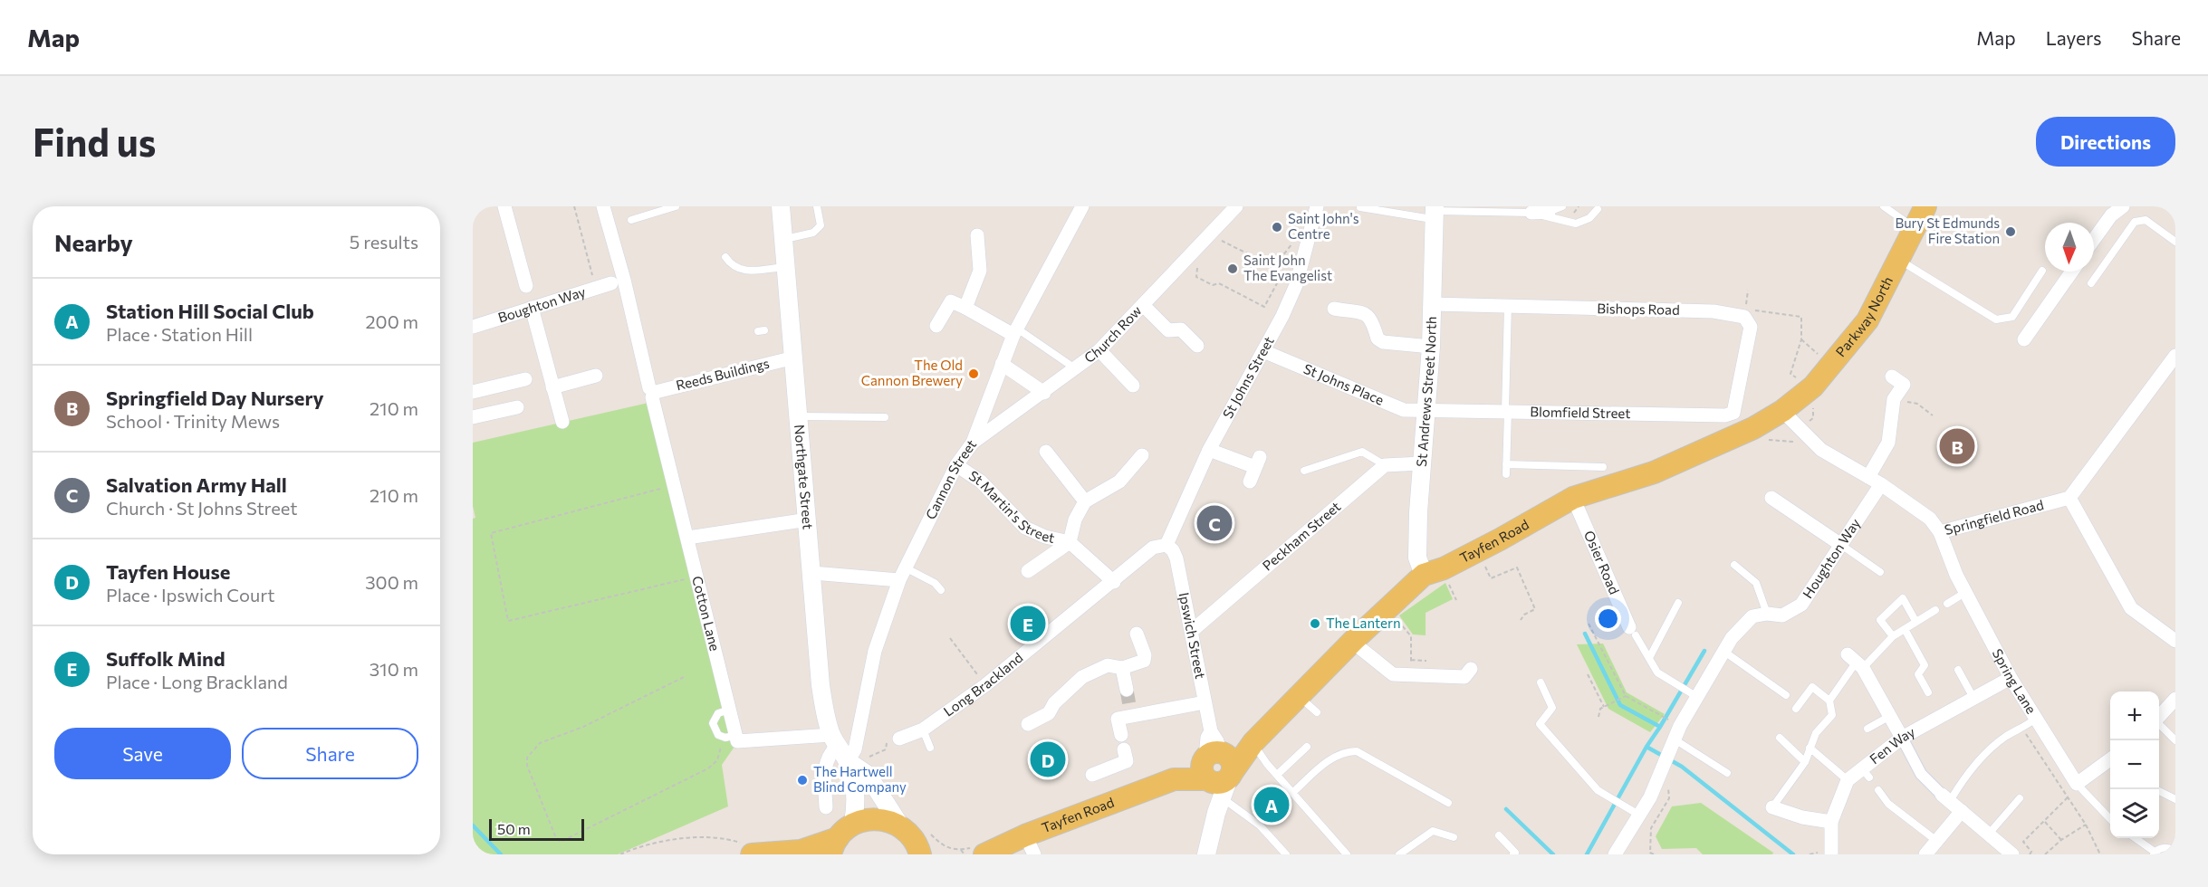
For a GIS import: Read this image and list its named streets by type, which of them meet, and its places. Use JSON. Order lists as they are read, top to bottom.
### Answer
{
  "streets": {
    "main road": ["Parkway North", "Tayfen Road"],
    "street": [
      "Boughton Way",
      "Bishops Road",
      "Church Row",
      "Reeds Buildings",
      "St Johns Street",
      "St Johns Place",
      "St Andrews Street North",
      "Blomfield Street",
      "Northgate Street",
      "Cannon Street",
      "St Martin's Street",
      "Springfield Road",
      "Peckham Street",
      "Houghton Way",
      "Osier Road",
      "Cotton Lane",
      "Ipswich Street",
      "Spring Lane",
      "Long Brackland",
      "Fen Way"
    ]
  },
  "crossings": [
    ["Bishops Road", "St Andrews Street North"],
    ["Bishops Road", "Blomfield Street"],
    ["Parkway North", "Springfield Road"],
    ["Parkway North", "Tayfen Road"],
    ["Church Row", "Cannon Street"],
    ["Reeds Buildings", "Northgate Street"],
    ["Reeds Buildings", "Cotton Lane"],
    ["St Johns Street", "St Johns Place"],
    ["St Johns Street", "Ipswich Street"],
    ["St Johns Street", "Long Brackland"],
    ["St Johns Place", "St Andrews Street North"],
    ["St Johns Place", "Blomfield Street"],
    ["St Andrews Street North", "Blomfield Street"],
    ["St Andrews Street North", "Tayfen Road"],
    ["Northgate Street", "Cannon Street"],
    ["Cannon Street", "St Martin's Street"],
    ["St Martin's Street", "Long Brackland"],
    ["Springfield Road", "Tayfen Road"],
    ["Springfield Road", "Houghton Way"],
    ["Springfield Road", "Spring Lane"],
    ["Peckham Street", "Ipswich Street"],
    ["Tayfen Road", "Osier Road"],
    ["Tayfen Road", "Ipswich Street"],
    ["Ipswich Street", "Long Brackland"],
    ["Spring Lane", "Fen Way"]
  ],
  "places": [
    "Saint John's Centre",
    "Bury St Edmunds Fire Station",
    "Saint John The Evangelist",
    "The Old Cannon Brewery",
    "The Lantern",
    "The Hartwell Blind Company"
  ],
  "scale_bar": "50 m",
  "north": "bottom",
  "page": {
    "header": "Map",
    "nav": ["Map", "Layers", "Share"],
    "buttons": [
      "Directions",
      ["Save", "Share"]
    ],
    "title": "Find us",
    "heading": ["Nearby", "5 results"],
    "list": [
      {
        "mark": "A",
        "name": "Station Hill Social Club",
        "note": "Place · Station Hill",
        "value": "200 m"
      },
      {
        "mark": "B",
        "name": "Springfield Day Nursery",
        "note": "School · Trinity Mews",
        "value": "210 m"
      },
      {
        "mark": "C",
        "name": "Salvation Army Hall",
        "note": "Church · St Johns Street",
        "value": "210 m"
      },
      {
        "mark": "D",
        "name": "Tayfen House",
        "note": "Place · Ipswich Court",
        "value": "300 m"
      },
      {
        "mark": "E",
        "name": "Suffolk Mind",
        "note": "Place · Long Brackland",
        "value": "310 m"
      }
    ],
    "pins": [
      "B",
      "C",
      "E",
      "D",
      "A"
    ],
    "map_buttons": ["+", "−"],
    "scale": "50 m"
  }
}
